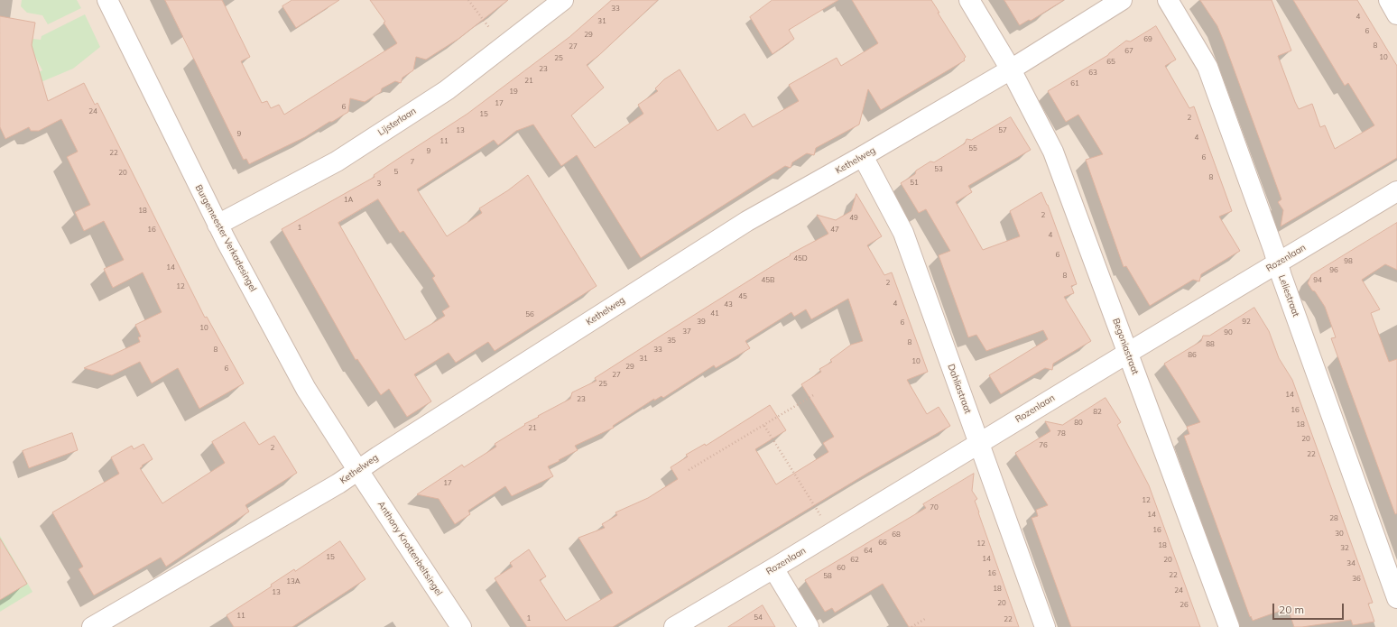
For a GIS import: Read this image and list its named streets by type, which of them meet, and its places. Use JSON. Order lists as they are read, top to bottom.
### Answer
{
  "streets": {
    "street": [
      "Lijsterlaan",
      "Kethelweg",
      "Burgemeester Verkadesingel",
      "Rozenlaan",
      "Leliestraat",
      "Begoniastraat",
      "Dahliastraat",
      "Anthony Knottenbeltsingel"
    ]
  },
  "crossings": [
    ["Lijsterlaan", "Burgemeester Verkadesingel"],
    ["Kethelweg", "Burgemeester Verkadesingel"],
    ["Kethelweg", "Begoniastraat"],
    ["Kethelweg", "Dahliastraat"],
    ["Kethelweg", "Anthony Knottenbeltsingel"],
    ["Burgemeester Verkadesingel", "Anthony Knottenbeltsingel"],
    ["Rozenlaan", "Leliestraat"],
    ["Rozenlaan", "Begoniastraat"],
    ["Rozenlaan", "Dahliastraat"]
  ],
  "house_numbers": [
    "33",
    "4",
    "31",
    "6",
    "29",
    "69",
    "8",
    "27",
    "67",
    "10",
    "25",
    "65",
    "23",
    "63",
    "21",
    "61",
    "19",
    "17",
    "6",
    "24",
    "15",
    "2",
    "13",
    "57",
    "9",
    "4",
    "11",
    "55",
    "9",
    "22",
    "6",
    "7",
    "53",
    "5",
    "20",
    "8",
    "51",
    "3",
    "1A",
    "18",
    "2",
    "49",
    "1",
    "16",
    "47",
    "4",
    "6",
    "45D",
    "98",
    "14",
    "96",
    "8",
    "45B",
    "94",
    "2",
    "12",
    "45",
    "4",
    "43",
    "41",
    "56",
    "39",
    "92",
    "6",
    "10",
    "37",
    "90",
    "35",
    "8",
    "88",
    "8",
    "33",
    "86",
    "31",
    "10",
    "29",
    "6",
    "27",
    "25",
    "14",
    "23",
    "16",
    "82",
    "80",
    "18",
    "21",
    "78",
    "20",
    "76",
    "2",
    "22",
    "17",
    "12",
    "70",
    "14",
    "28",
    "16",
    "30",
    "68",
    "66",
    "12",
    "18",
    "32",
    "64",
    "15",
    "14",
    "62",
    "20",
    "34",
    "60",
    "16",
    "22",
    "58",
    "36",
    "13A",
    "18",
    "24",
    "13",
    "20",
    "26",
    "11",
    "54",
    "1",
    "22"
  ],
  "scale_bar": "20 m"
}
